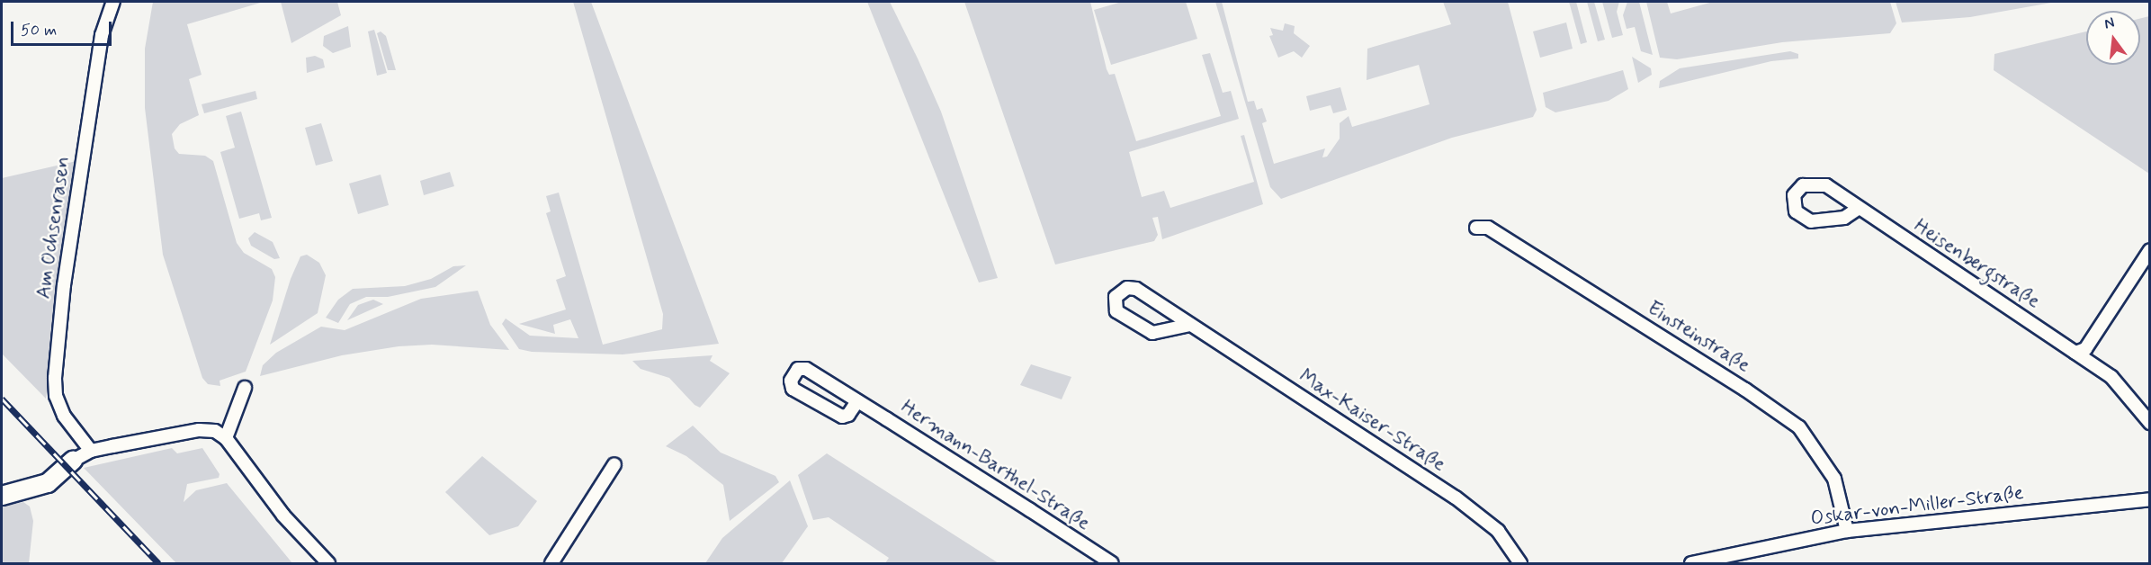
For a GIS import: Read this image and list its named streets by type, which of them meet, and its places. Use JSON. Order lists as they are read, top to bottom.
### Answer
{
  "streets": {
    "street": [
      "Am Ochsenrasen",
      "Heisenbergstraße",
      "Einsteinstraße",
      "Max-Kaiser-Straße",
      "Hermann-Barthel-Straße",
      "Oskar-von-Miller-Straße"
    ]
  },
  "crossings": [
    ["Einsteinstraße", "Oskar-von-Miller-Straße"]
  ],
  "scale_bar": "50 m",
  "north": "top"
}
